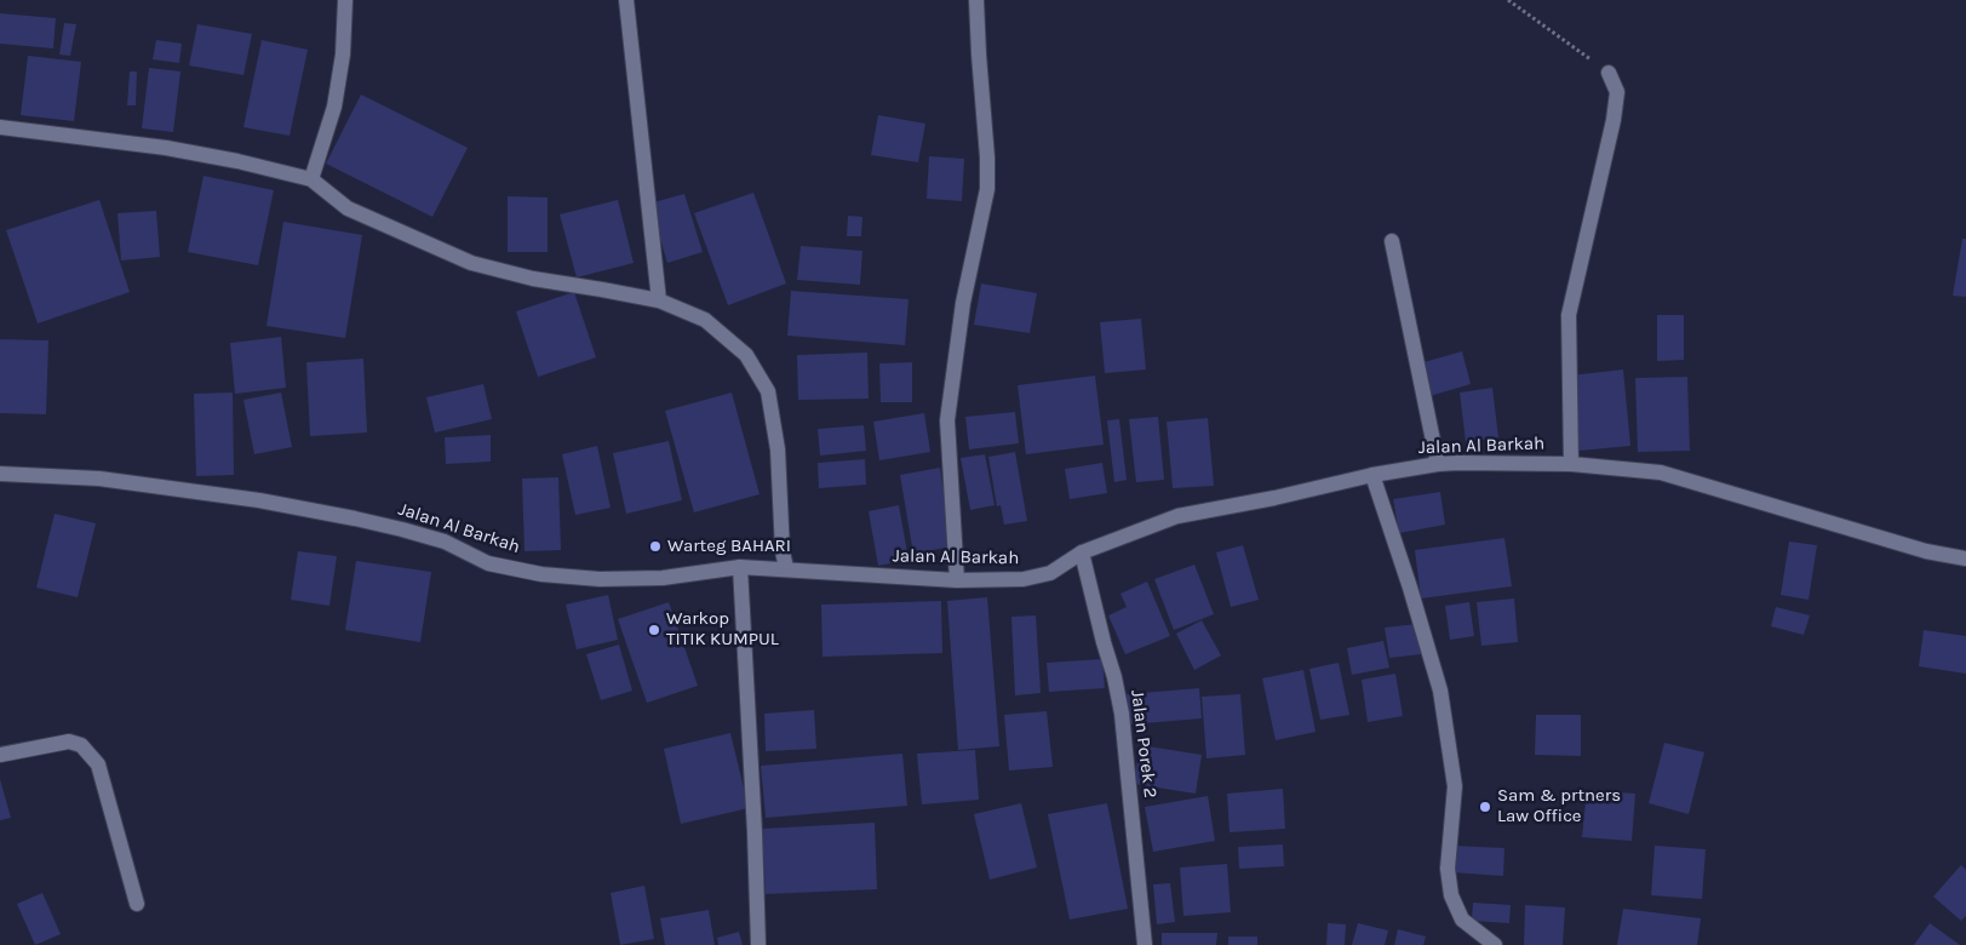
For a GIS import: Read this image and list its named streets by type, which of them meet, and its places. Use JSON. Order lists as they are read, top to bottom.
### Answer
{
  "streets": {
    "street": ["Jalan Al Barkah", "Jalan Porek 2"]
  },
  "crossings": [
    ["Jalan Al Barkah", "Jalan Porek 2"]
  ],
  "places": ["Warteg BAHARI", "Warkop TITIK KUMPUL", "Sam & prtners Law Office"]
}
